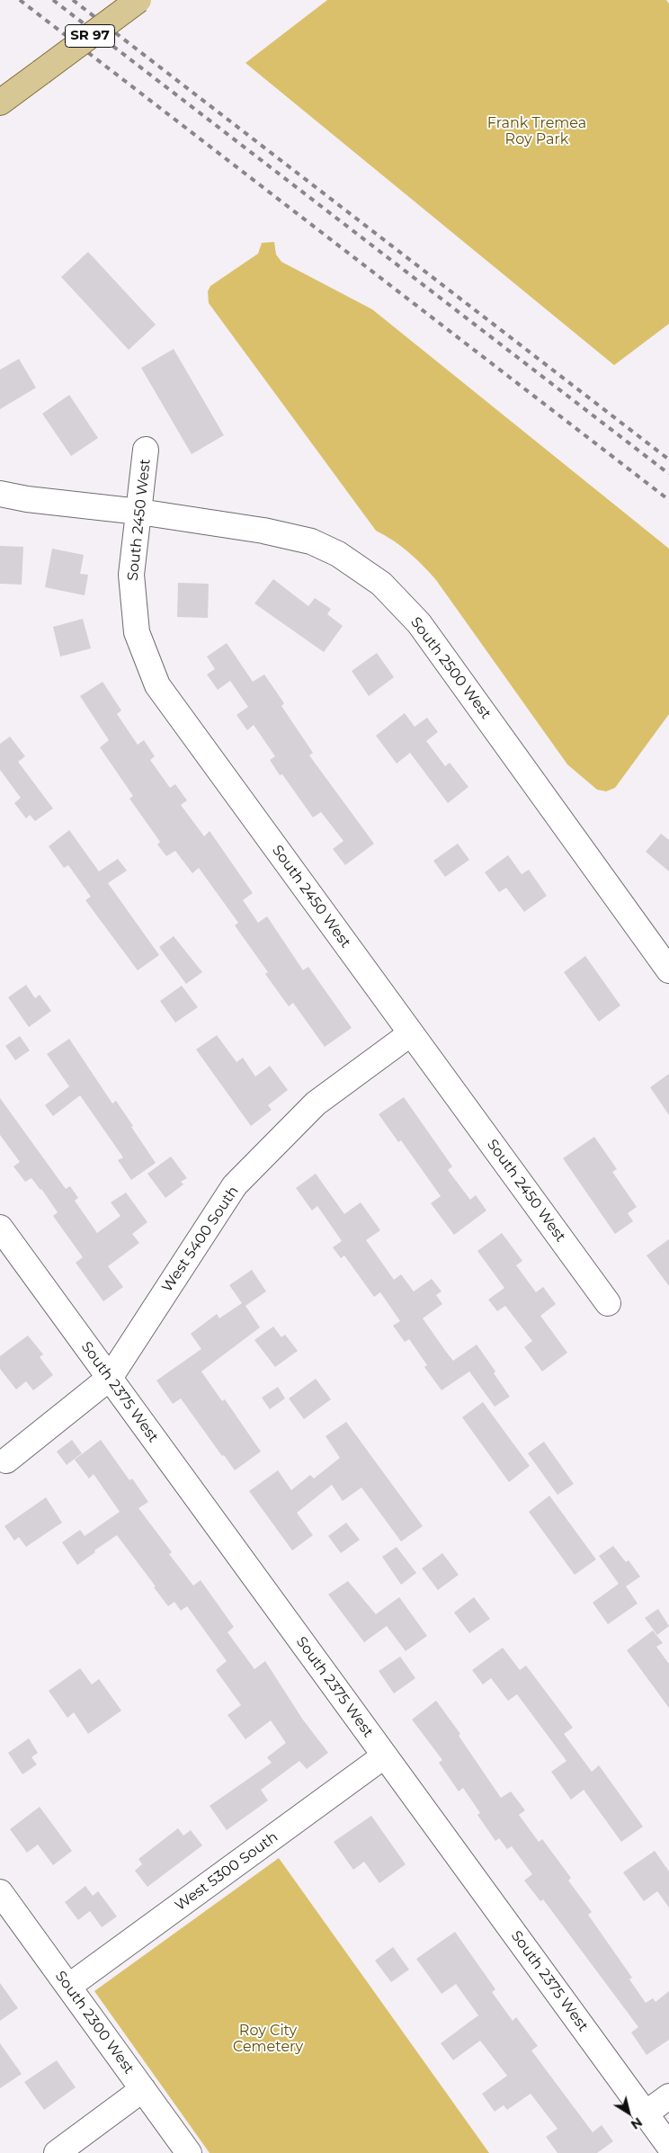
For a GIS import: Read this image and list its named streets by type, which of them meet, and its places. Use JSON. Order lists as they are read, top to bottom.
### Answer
{
  "streets": {
    "main road": ["SR 97"],
    "street": [
      "South 2450 West",
      "South 2500 West",
      "West 5400 South",
      "South 2375 West",
      "West 5300 South",
      "South 2300 West"
    ]
  },
  "crossings": [
    ["South 2450 West", "South 2500 West"],
    ["South 2450 West", "West 5400 South"],
    ["West 5400 South", "South 2375 West"],
    ["South 2375 West", "West 5300 South"],
    ["West 5300 South", "South 2300 West"]
  ],
  "parks": ["Frank Tremea Roy Park", "Roy City Cemetery"],
  "north": "bottom right"
}
